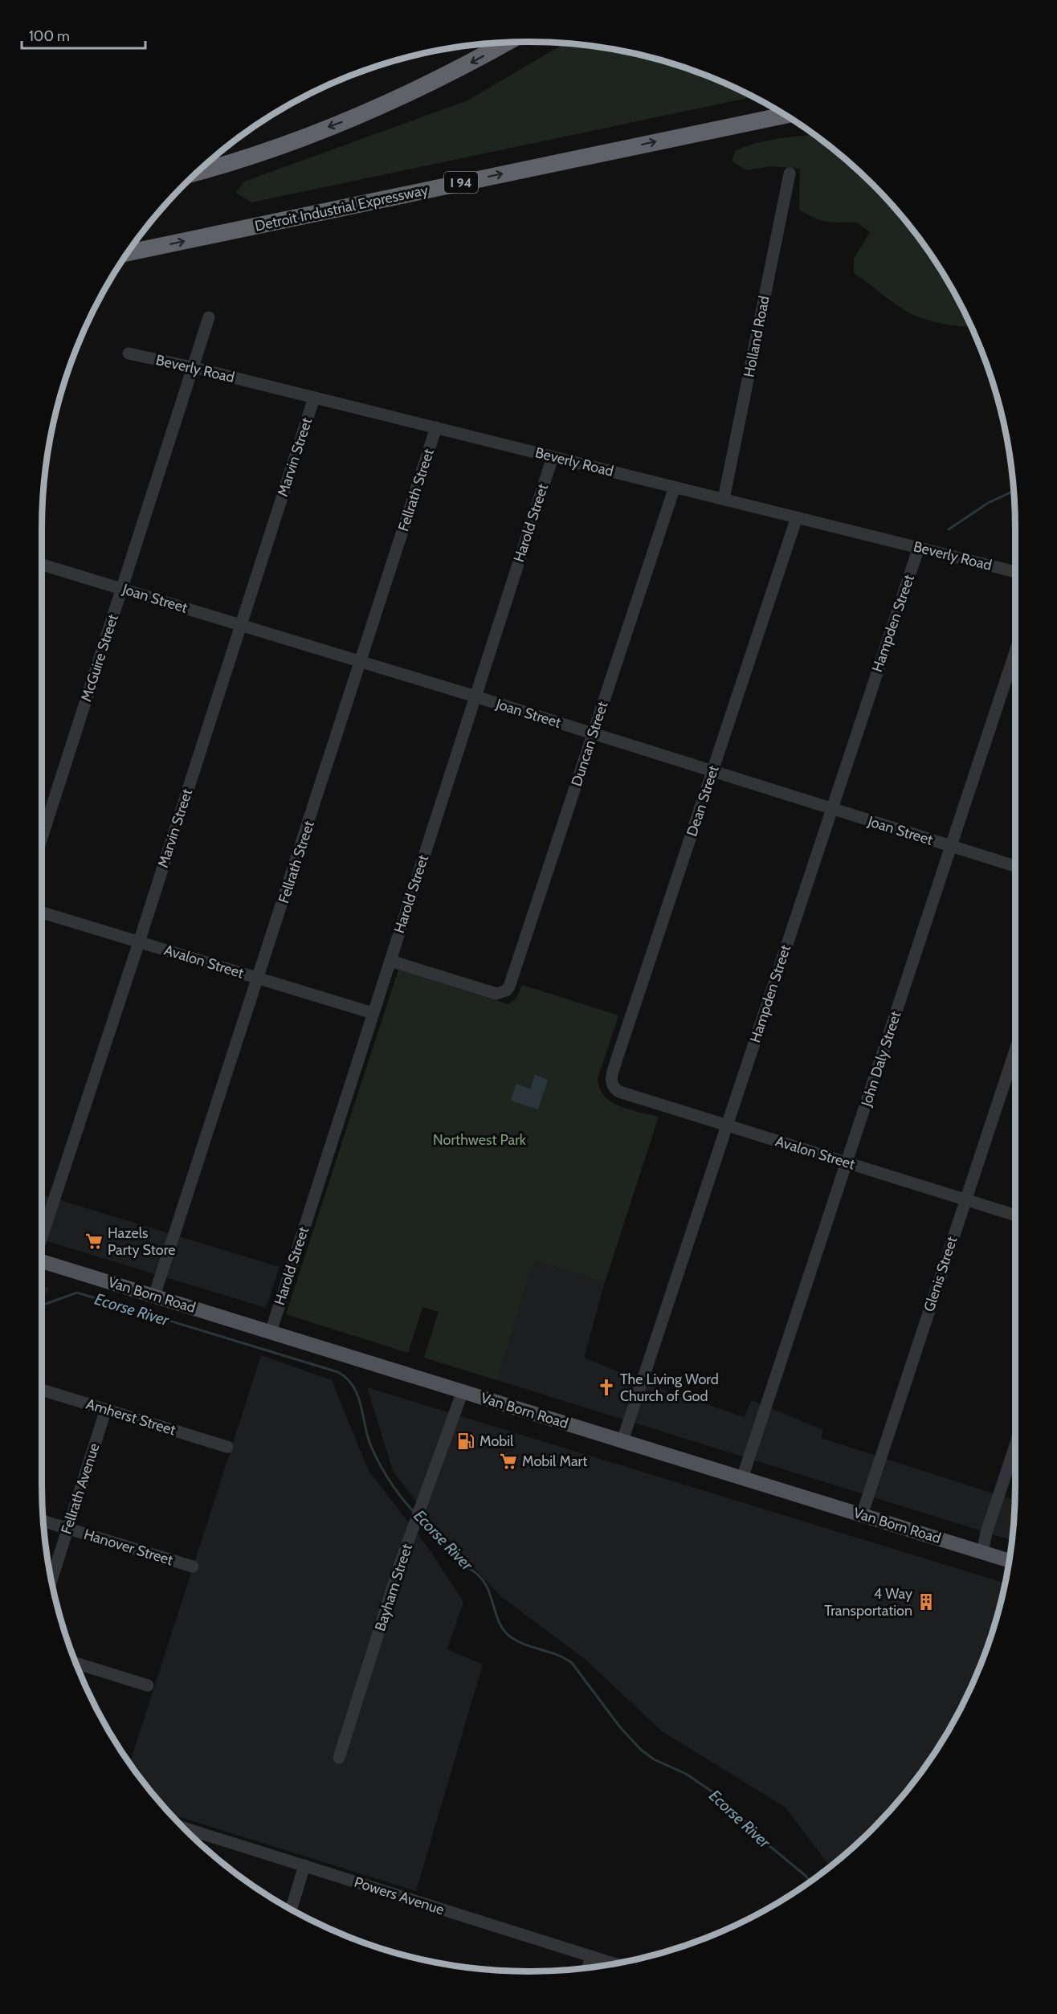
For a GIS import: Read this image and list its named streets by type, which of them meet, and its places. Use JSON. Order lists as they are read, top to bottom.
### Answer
{
  "streets": {
    "highway": ["I 94", "Detroit Industrial Expressway"],
    "main road": ["Van Born Road"],
    "street": [
      "Holland Road",
      "Beverly Road",
      "Marvin Street",
      "Fellrath Street",
      "Harold Street",
      "Joan Street",
      "Hampden Street",
      "McGuire Street",
      "Duncan Street",
      "Dean Street",
      "Avalon Street",
      "John Daly Street",
      "Glenis Street",
      "Amherst Street",
      "Fellrath Avenue",
      "Hanover Street",
      "Bayham Street",
      "Powers Avenue"
    ]
  },
  "crossings": [
    ["Holland Road", "Beverly Road"],
    ["Beverly Road", "Marvin Street"],
    ["Beverly Road", "Fellrath Street"],
    ["Beverly Road", "Harold Street"],
    ["Beverly Road", "Hampden Street"],
    ["Beverly Road", "McGuire Street"],
    ["Beverly Road", "Duncan Street"],
    ["Beverly Road", "Dean Street"],
    ["Marvin Street", "Joan Street"],
    ["Marvin Street", "Avalon Street"],
    ["Fellrath Street", "Joan Street"],
    ["Fellrath Street", "Avalon Street"],
    ["Fellrath Street", "Van Born Road"],
    ["Harold Street", "Joan Street"],
    ["Harold Street", "Duncan Street"],
    ["Harold Street", "Avalon Street"],
    ["Harold Street", "Van Born Road"],
    ["Joan Street", "Hampden Street"],
    ["Joan Street", "McGuire Street"],
    ["Joan Street", "Duncan Street"],
    ["Joan Street", "Dean Street"],
    ["Joan Street", "John Daly Street"],
    ["Hampden Street", "Avalon Street"],
    ["Hampden Street", "Van Born Road"],
    ["Dean Street", "Avalon Street"],
    ["Avalon Street", "John Daly Street"],
    ["Avalon Street", "Glenis Street"],
    ["John Daly Street", "Van Born Road"],
    ["Glenis Street", "Van Born Road"],
    ["Van Born Road", "Bayham Street"],
    ["Amherst Street", "Fellrath Avenue"],
    ["Fellrath Avenue", "Hanover Street"]
  ],
  "water": ["Ecorse River"],
  "parks": ["Northwest Park"],
  "places": {
    "supermarket": ["Hazels Party Store", "Mobil Mart"],
    "church": ["The Living Word Church of God"],
    "fuel station": ["Mobil"],
    "building": ["4 Way Transportation"]
  },
  "scale_bar": "100 m"
}
